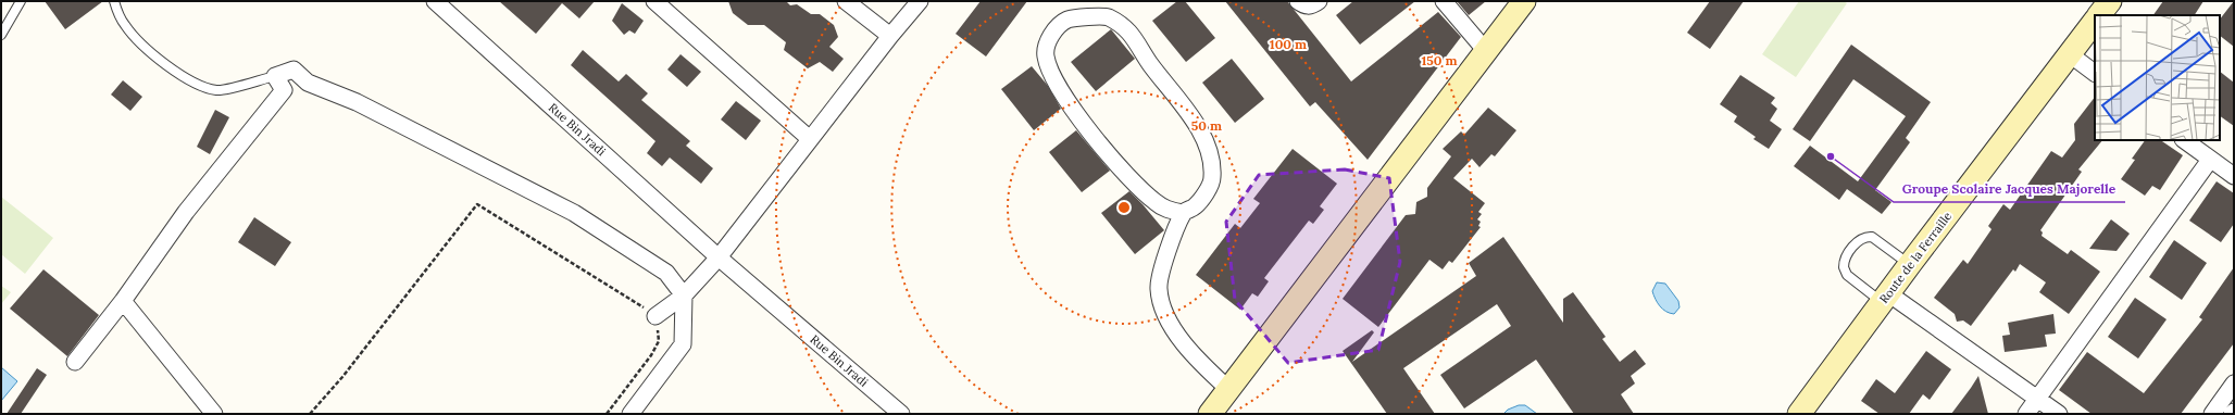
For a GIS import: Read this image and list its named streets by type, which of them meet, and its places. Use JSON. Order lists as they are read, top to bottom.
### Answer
{
  "streets": {
    "street": ["Rue Bin Jradi", "Route de la Ferraille"]
  },
  "places": ["Groupe Scolaire Jacques Majorelle"],
  "rings": ["100 m", "150 m", "50 m"]
}
